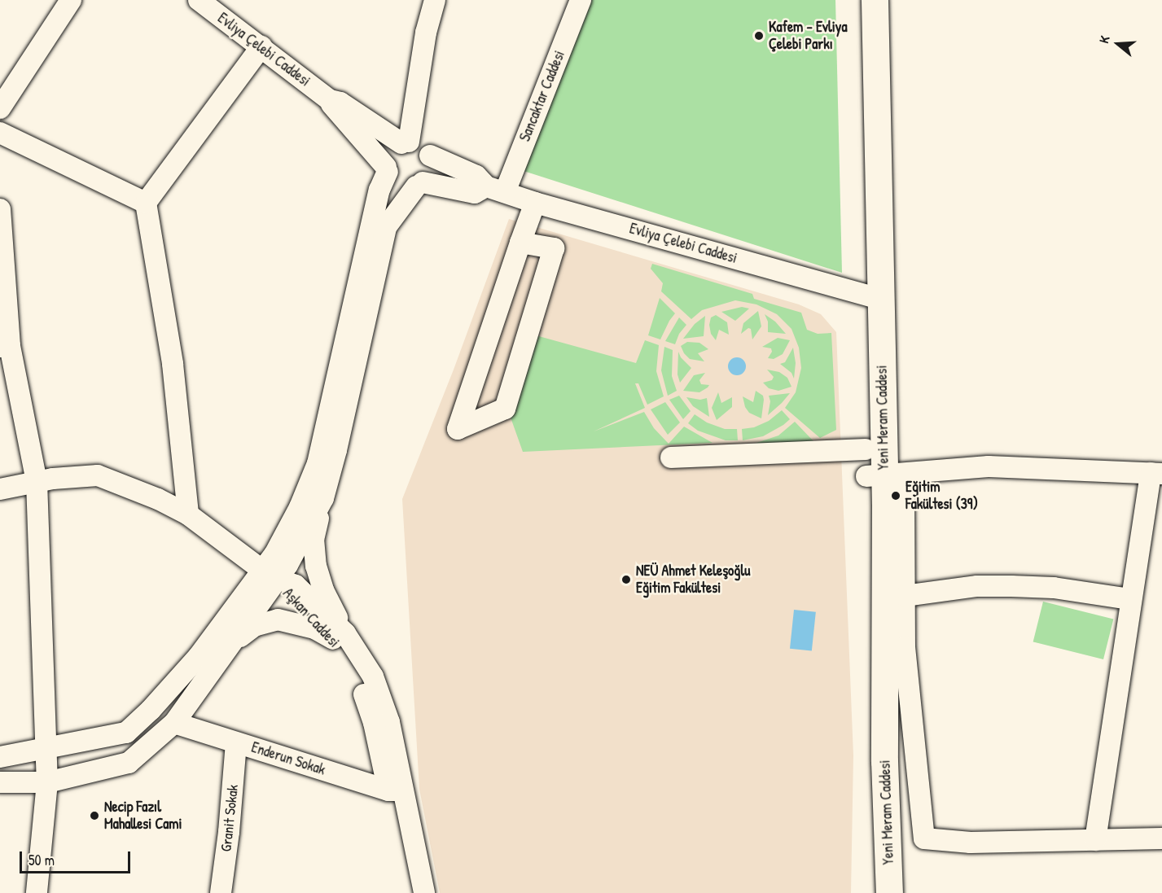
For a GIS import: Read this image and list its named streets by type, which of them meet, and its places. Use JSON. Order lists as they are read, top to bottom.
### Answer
{
  "streets": {
    "main road": ["Yeni Meram Caddesi"],
    "street": [
      "Evliya Çelebi Caddesi",
      "Sancaktar Caddesi",
      "Aşkan Caddesi",
      "Enderun Sokak",
      "Granit Sokak"
    ]
  },
  "crossings": [
    ["Evliya Çelebi Caddesi", "Sancaktar Caddesi"],
    ["Evliya Çelebi Caddesi", "Yeni Meram Caddesi"],
    ["Aşkan Caddesi", "Enderun Sokak"],
    ["Enderun Sokak", "Granit Sokak"]
  ],
  "places": [
    "Kafem - Evliya Çelebi Parkı",
    "Eğitim Fakültesi (39)",
    "NEÜ Ahmet Keleşoğlu Eğitim Fakültesi",
    "Necip Fazıl Mahallesi Cami"
  ],
  "scale_bar": "50 m",
  "north": "left"
}
